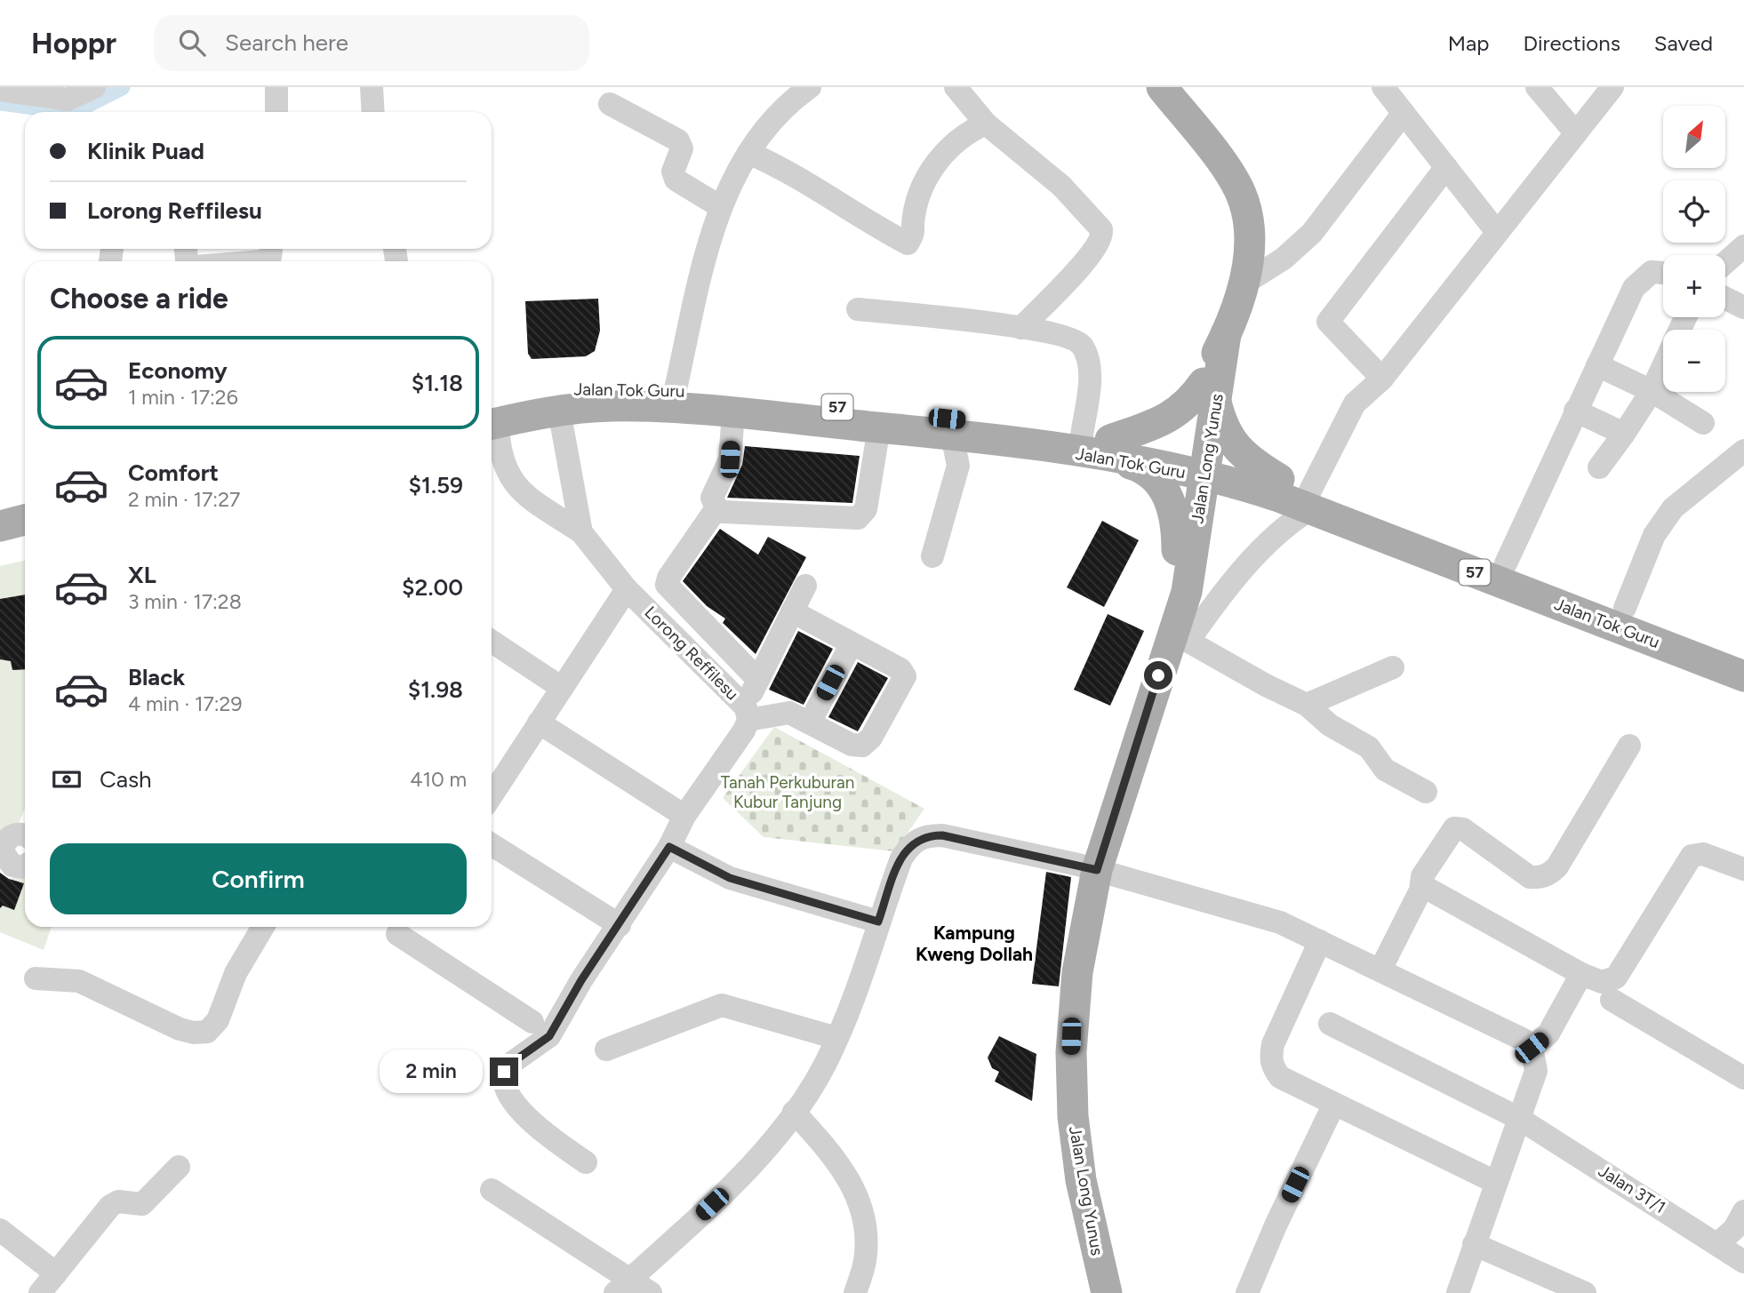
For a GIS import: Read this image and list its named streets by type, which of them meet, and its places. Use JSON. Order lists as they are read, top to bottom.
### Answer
{
  "streets": {
    "main road": ["Jalan Tok Guru", "57", "Jalan Long Yunus"],
    "street": ["Lorong Reffilesu", "Jalan 3T/1"]
  },
  "crossings": [
    ["Jalan Tok Guru", "Jalan Long Yunus"],
    ["Jalan Tok Guru", "Lorong Reffilesu"]
  ],
  "districts": ["Kampung Kweng Dollah"],
  "parks": ["Tanah Perkuburan Kubur Tanjung"],
  "north": "top right",
  "page": {
    "header": "Hoppr",
    "search": "Search here",
    "nav": ["Map", "Directions", "Saved"],
    "map_buttons": ["+", "−"],
    "banner": ["Klinik Puad", "Lorong Reffilesu"],
    "heading": "Choose a ride",
    "list": [
      {
        "name": "Economy",
        "note": "1 min · 17:26",
        "value": "$1.18"
      },
      {
        "name": "Comfort",
        "note": "2 min · 17:27",
        "value": "$1.59"
      },
      {
        "name": "XL",
        "note": "3 min · 17:28",
        "value": "$2.00"
      },
      {
        "name": "Black",
        "note": "4 min · 17:29",
        "value": "$1.98"
      }
    ],
    "pay": ["Cash", "410 m"],
    "buttons": "Confirm",
    "bubble": "2 min"
  }
}
